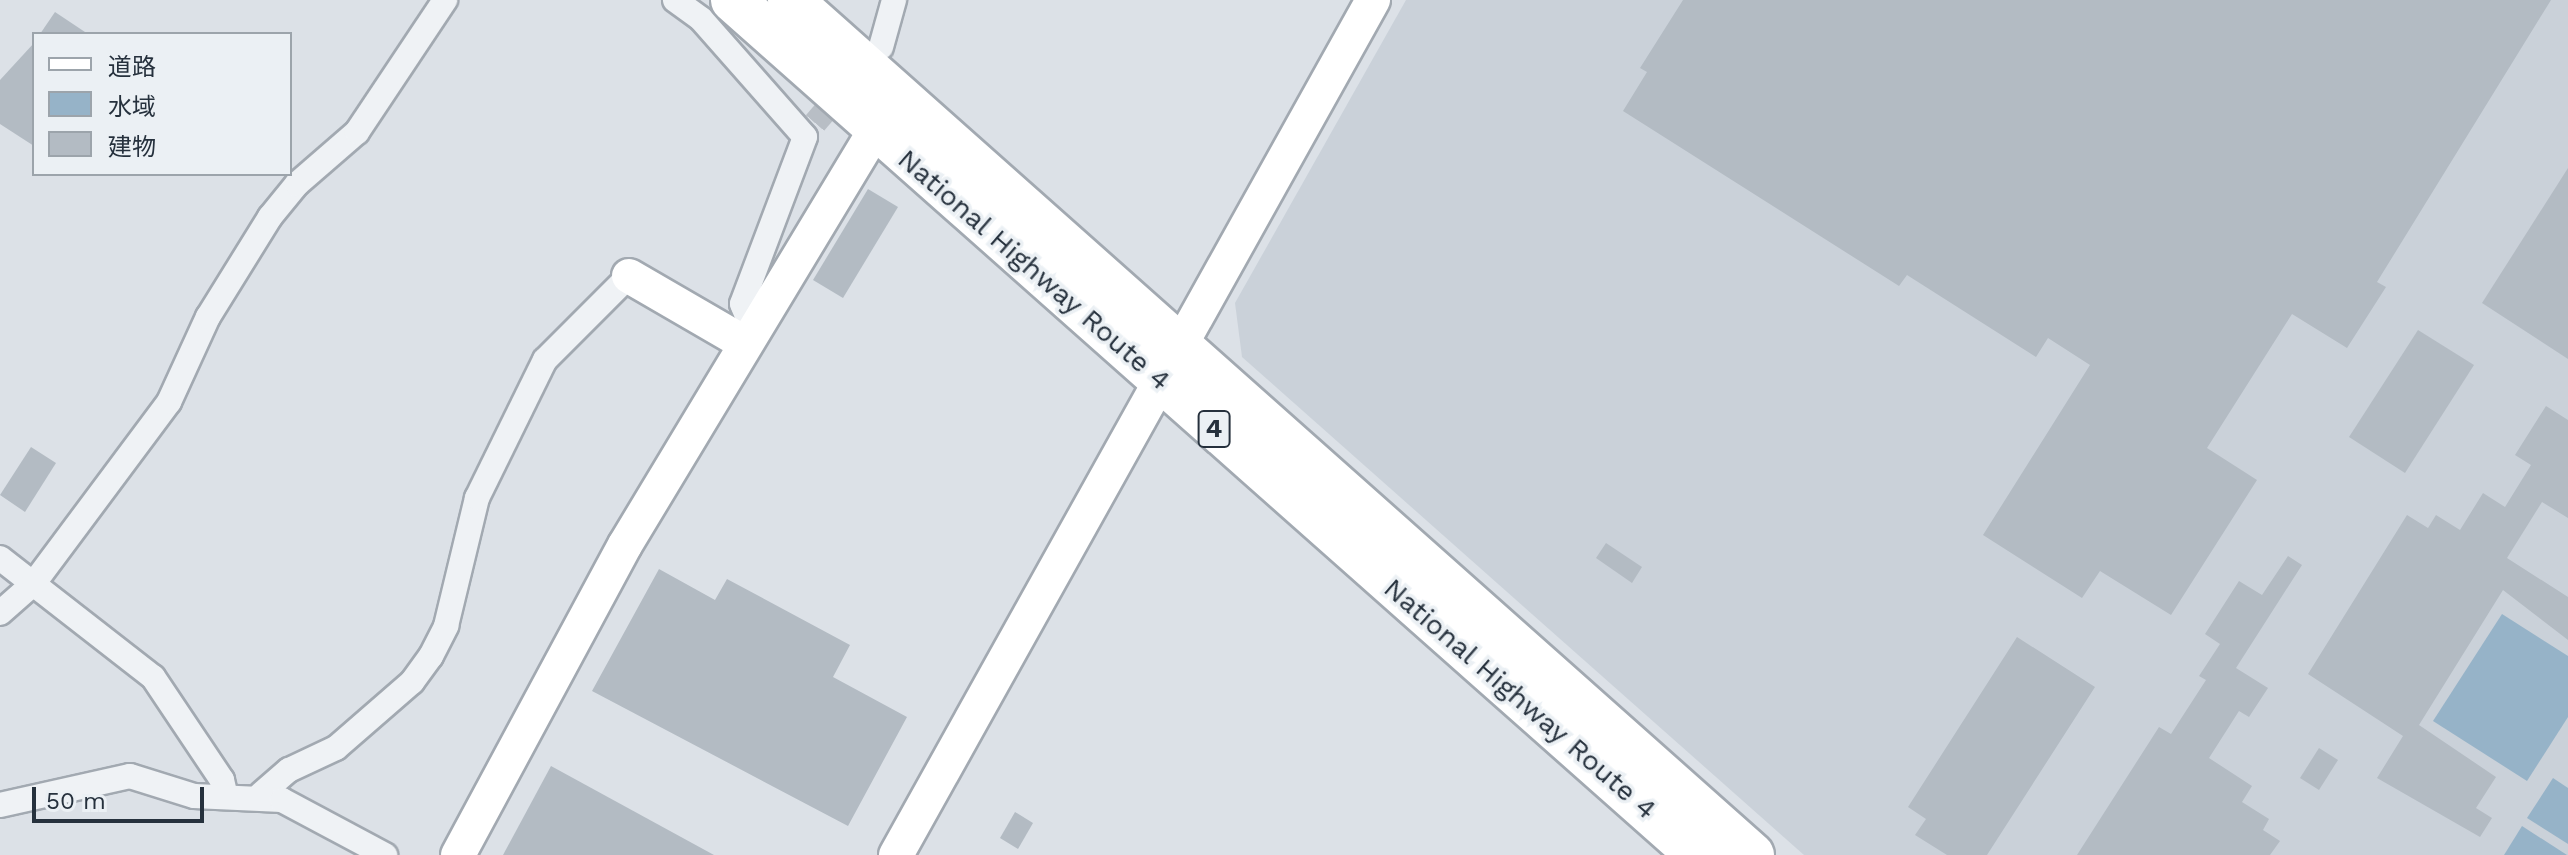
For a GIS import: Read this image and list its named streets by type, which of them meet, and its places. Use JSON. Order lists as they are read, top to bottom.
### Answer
{
  "streets": {
    "highway": ["National Highway Route 4", "4"]
  },
  "legend": ["道路", "水域", "建物"],
  "scale_bar": "50 m"
}
